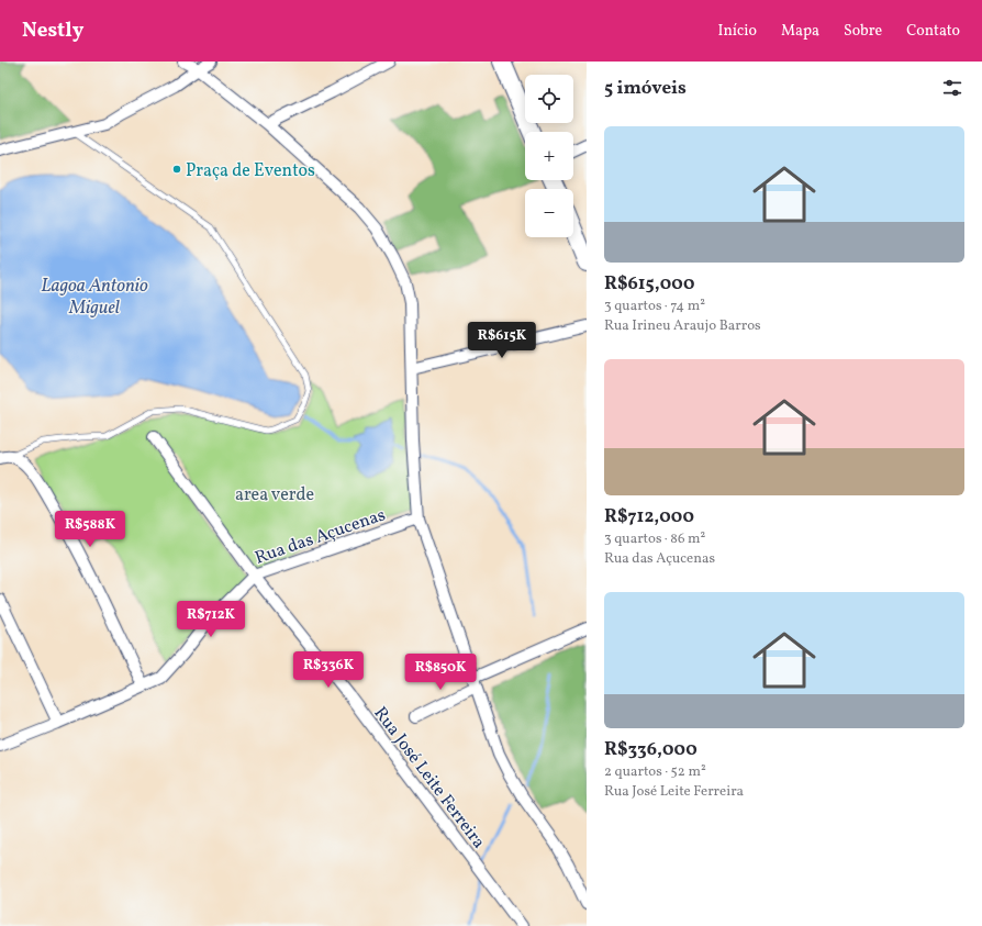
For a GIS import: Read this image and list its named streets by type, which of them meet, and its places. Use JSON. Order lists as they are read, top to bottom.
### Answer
{
  "streets": {
    "street": ["Rua das Açucenas", "Rua José Leite Ferreira"]
  },
  "crossings": [
    ["Rua das Açucenas", "Rua José Leite Ferreira"]
  ],
  "water": ["Lagoa Antonio Miguel"],
  "parks": ["area verde"],
  "places": ["Praça de Eventos"],
  "page": {
    "header": "Nestly",
    "nav": [
      "Início",
      "Mapa",
      "Sobre",
      "Contato"
    ],
    "heading": "5 imóveis",
    "map_buttons": ["+", "−"],
    "list": [
      {
        "name": "R$615,000",
        "note": "3 quartos · 74 m² · Rua Irineu Araujo Barros"
      },
      {
        "name": "R$712,000",
        "note": "3 quartos · 86 m² · Rua das Açucenas"
      },
      {
        "name": "R$336,000",
        "note": "2 quartos · 52 m² · Rua José Leite Ferreira"
      }
    ],
    "price": [
      "R$615K",
      "R$588K",
      "R$712K",
      "R$336K",
      "R$850K"
    ]
  }
}
